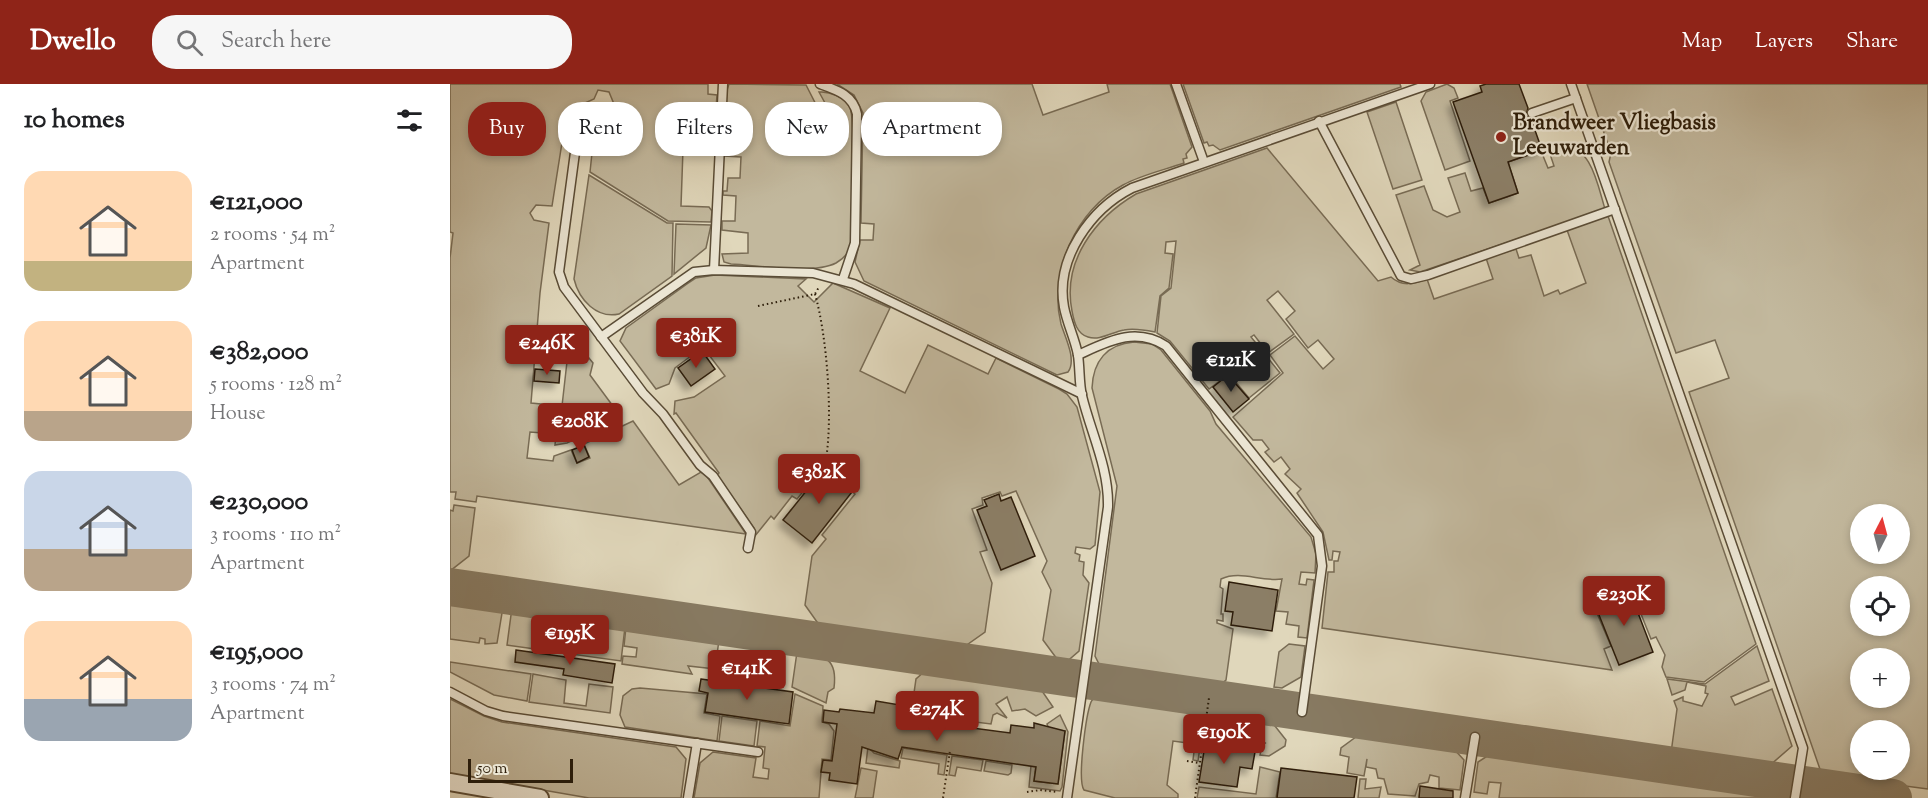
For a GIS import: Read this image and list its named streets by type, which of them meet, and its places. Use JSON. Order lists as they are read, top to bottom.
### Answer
{
  "places": ["Brandweer Vliegbasis Leeuwarden"],
  "scale_bar": "50 m",
  "north": "top",
  "page": {
    "header": "Dwello",
    "search": "Search here",
    "nav": ["Map", "Layers", "Share"],
    "heading": "10 homes",
    "chip": [
      "Buy",
      "Rent",
      "Filters",
      "New",
      "Apartment"
    ],
    "list": [
      {
        "name": "€121,000",
        "note": "2 rooms · 54 m² · Apartment"
      },
      {
        "name": "€382,000",
        "note": "5 rooms · 128 m² · House"
      },
      {
        "name": "€230,000",
        "note": "3 rooms · 110 m² · Apartment"
      },
      {
        "name": "€195,000",
        "note": "3 rooms · 74 m² · Apartment"
      }
    ],
    "price": [
      "€381K",
      "€246K",
      "€121K",
      "€208K",
      "€382K",
      "€230K",
      "€195K",
      "€141K",
      "€274K",
      "€190K"
    ],
    "map_buttons": ["+", "−"],
    "scale": "50 m"
  }
}
